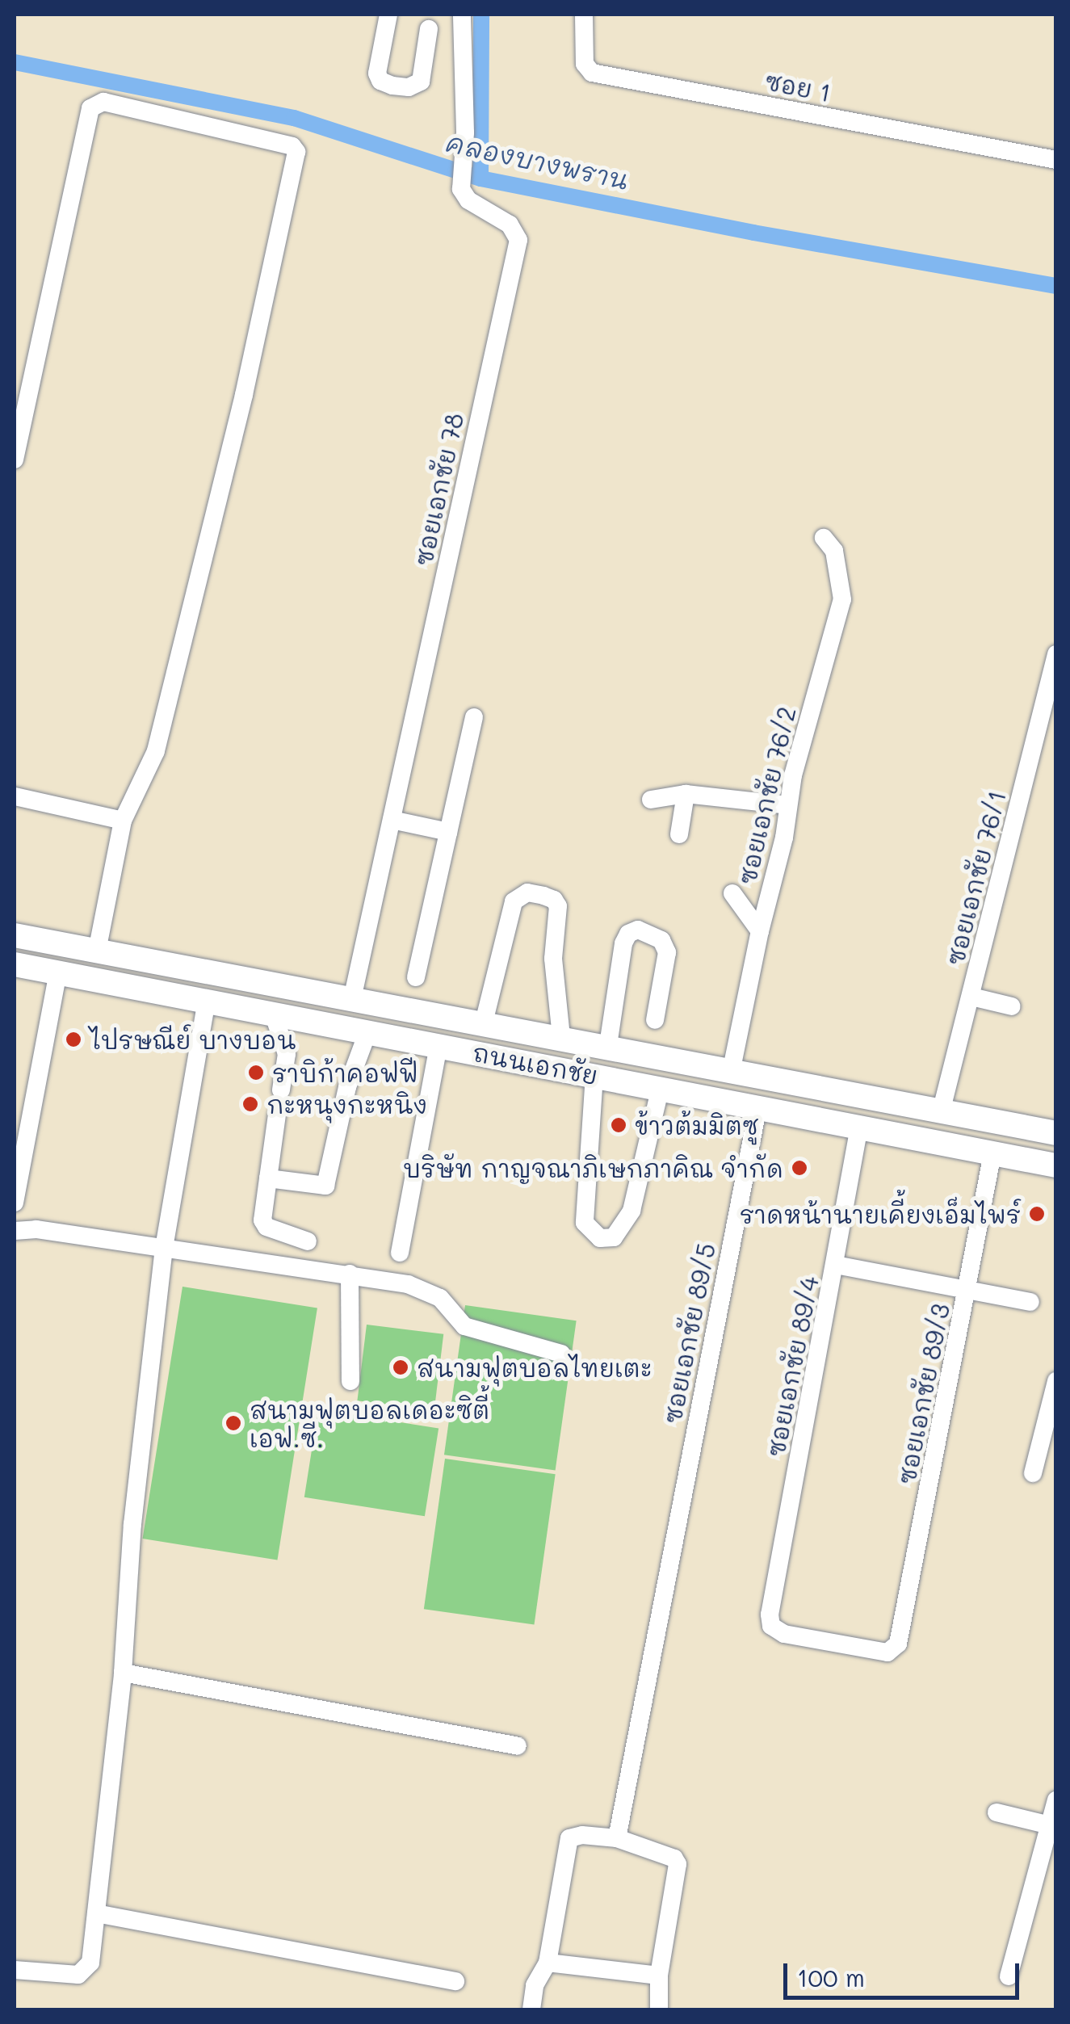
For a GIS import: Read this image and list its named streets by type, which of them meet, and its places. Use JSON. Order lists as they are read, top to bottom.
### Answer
{
  "streets": {
    "main road": ["ถนนเอกชัย"],
    "street": [
      "ซอย 1",
      "ซอยเอกชัย 78",
      "ซอยเอกชัย 76/2",
      "ซอยเอกชัย 76/1",
      "ซอยเอกชัย 89/5",
      "ซอยเอกชัย 89/4",
      "ซอยเอกชัย 89/3"
    ]
  },
  "crossings": [
    ["ซอยเอกชัย 78", "ถนนเอกชัย"],
    ["ซอยเอกชัย 76/2", "ถนนเอกชัย"],
    ["ซอยเอกชัย 76/1", "ถนนเอกชัย"],
    ["ถนนเอกชัย", "ซอยเอกชัย 89/5"],
    ["ถนนเอกชัย", "ซอยเอกชัย 89/4"],
    ["ถนนเอกชัย", "ซอยเอกชัย 89/3"],
    ["ซอยเอกชัย 89/4", "ซอยเอกชัย 89/3"]
  ],
  "water": ["คลองบางพราน"],
  "places": [
    "ไปรษณีย์ บางบอน",
    "ราบิก้าคอฟฟี",
    "กะหนุงกะหนิง",
    "ข้าวต้มมิตซู",
    "บริษัท กาญจณาภิเษกภาคิณ จำกัด",
    "ราดหน้านายเคี้ยงเอ็มไพร์",
    "สนามฟุตบอลไทยเตะ",
    "สนามฟุตบอลเดอะซิตี้ เอฟ.ซี."
  ],
  "scale_bar": "100 m"
}
